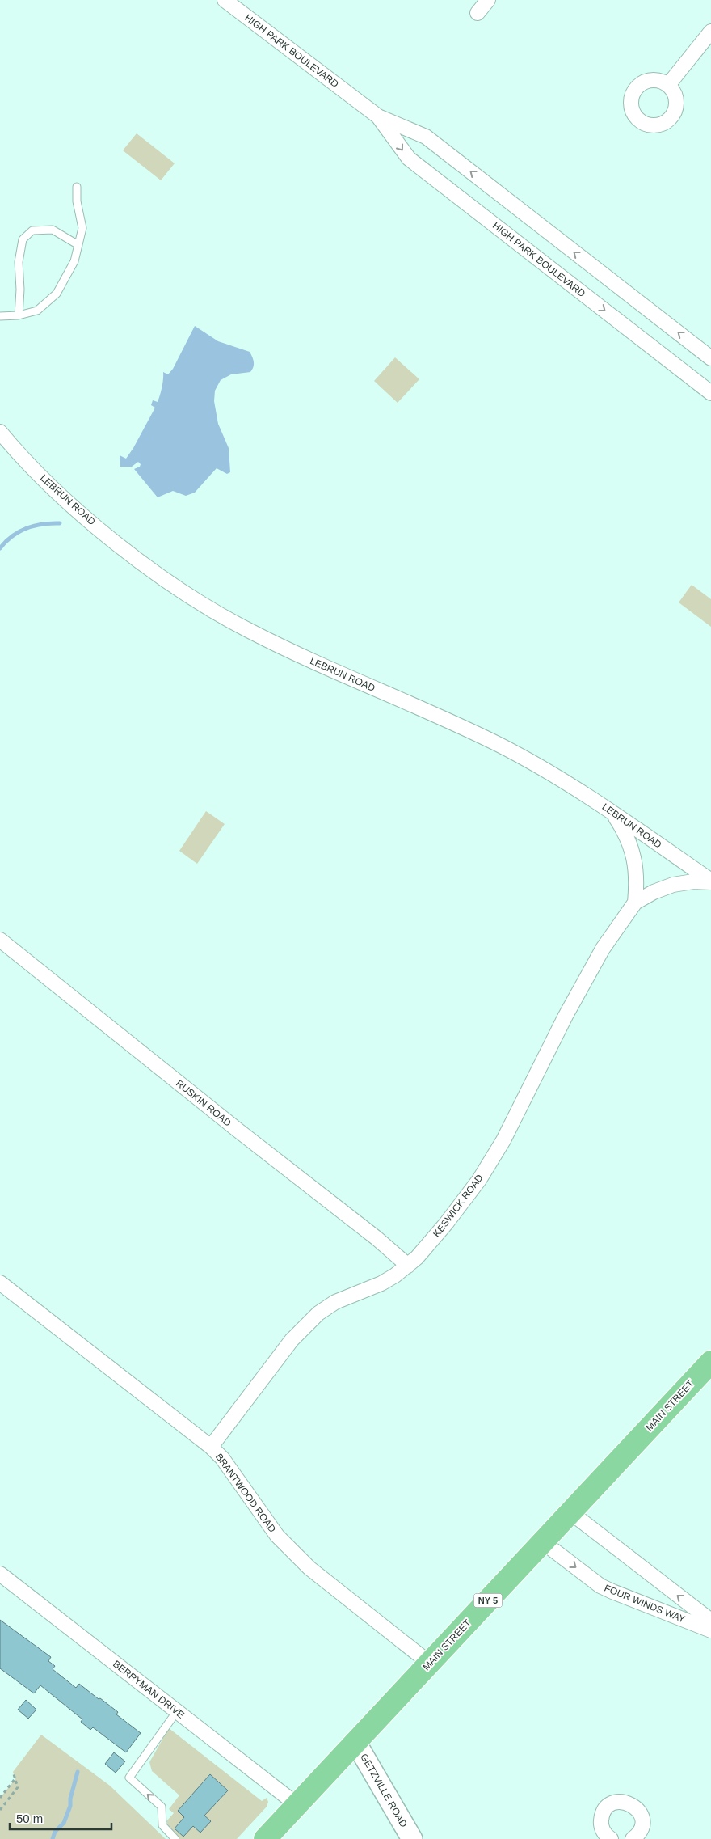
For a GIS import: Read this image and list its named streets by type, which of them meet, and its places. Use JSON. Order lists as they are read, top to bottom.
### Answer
{
  "streets": {
    "main road": ["MAIN STREET", "NY 5"],
    "street": [
      "HIGH PARK BOULEVARD",
      "LEBRUN ROAD",
      "RUSKIN ROAD",
      "KESWICK ROAD",
      "BRANTWOOD ROAD",
      "FOUR WINDS WAY",
      "BERRYMAN DRIVE",
      "GETZVILLE ROAD"
    ]
  },
  "crossings": [
    ["LEBRUN ROAD", "KESWICK ROAD"],
    ["RUSKIN ROAD", "KESWICK ROAD"],
    ["KESWICK ROAD", "BRANTWOOD ROAD"],
    ["MAIN STREET", "BRANTWOOD ROAD"],
    ["MAIN STREET", "FOUR WINDS WAY"],
    ["MAIN STREET", "BERRYMAN DRIVE"],
    ["MAIN STREET", "GETZVILLE ROAD"]
  ],
  "scale_bar": "50 m"
}
